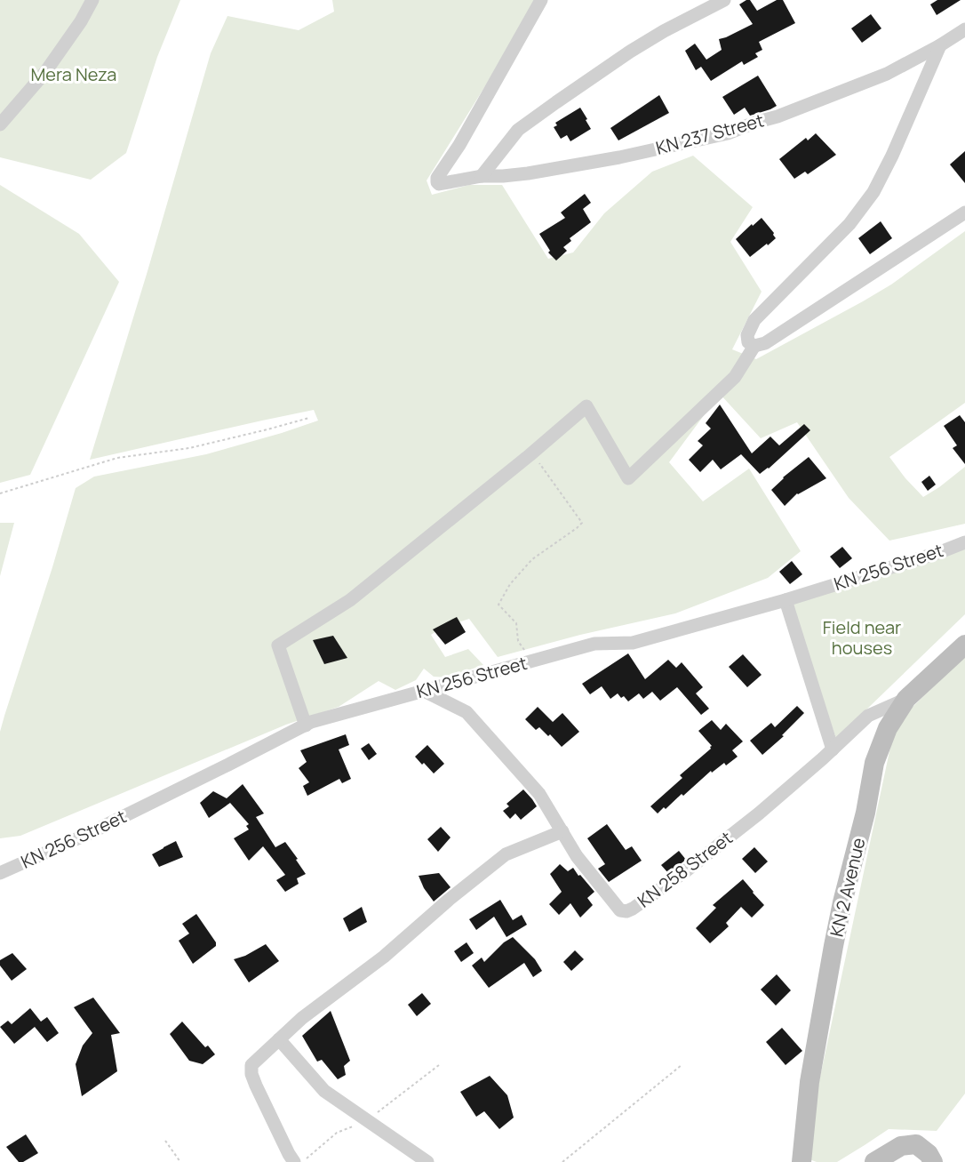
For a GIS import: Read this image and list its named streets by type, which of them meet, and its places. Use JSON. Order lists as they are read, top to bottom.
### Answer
{
  "streets": {
    "main road": ["KN 2 Avenue"],
    "street": ["KN 237 Street", "KN 256 Street", "KN 258 Street"]
  },
  "crossings": [
    ["KN 256 Street", "KN 258 Street"],
    ["KN 258 Street", "KN 2 Avenue"]
  ],
  "parks": ["Mera Neza", "Field near houses"]
}
